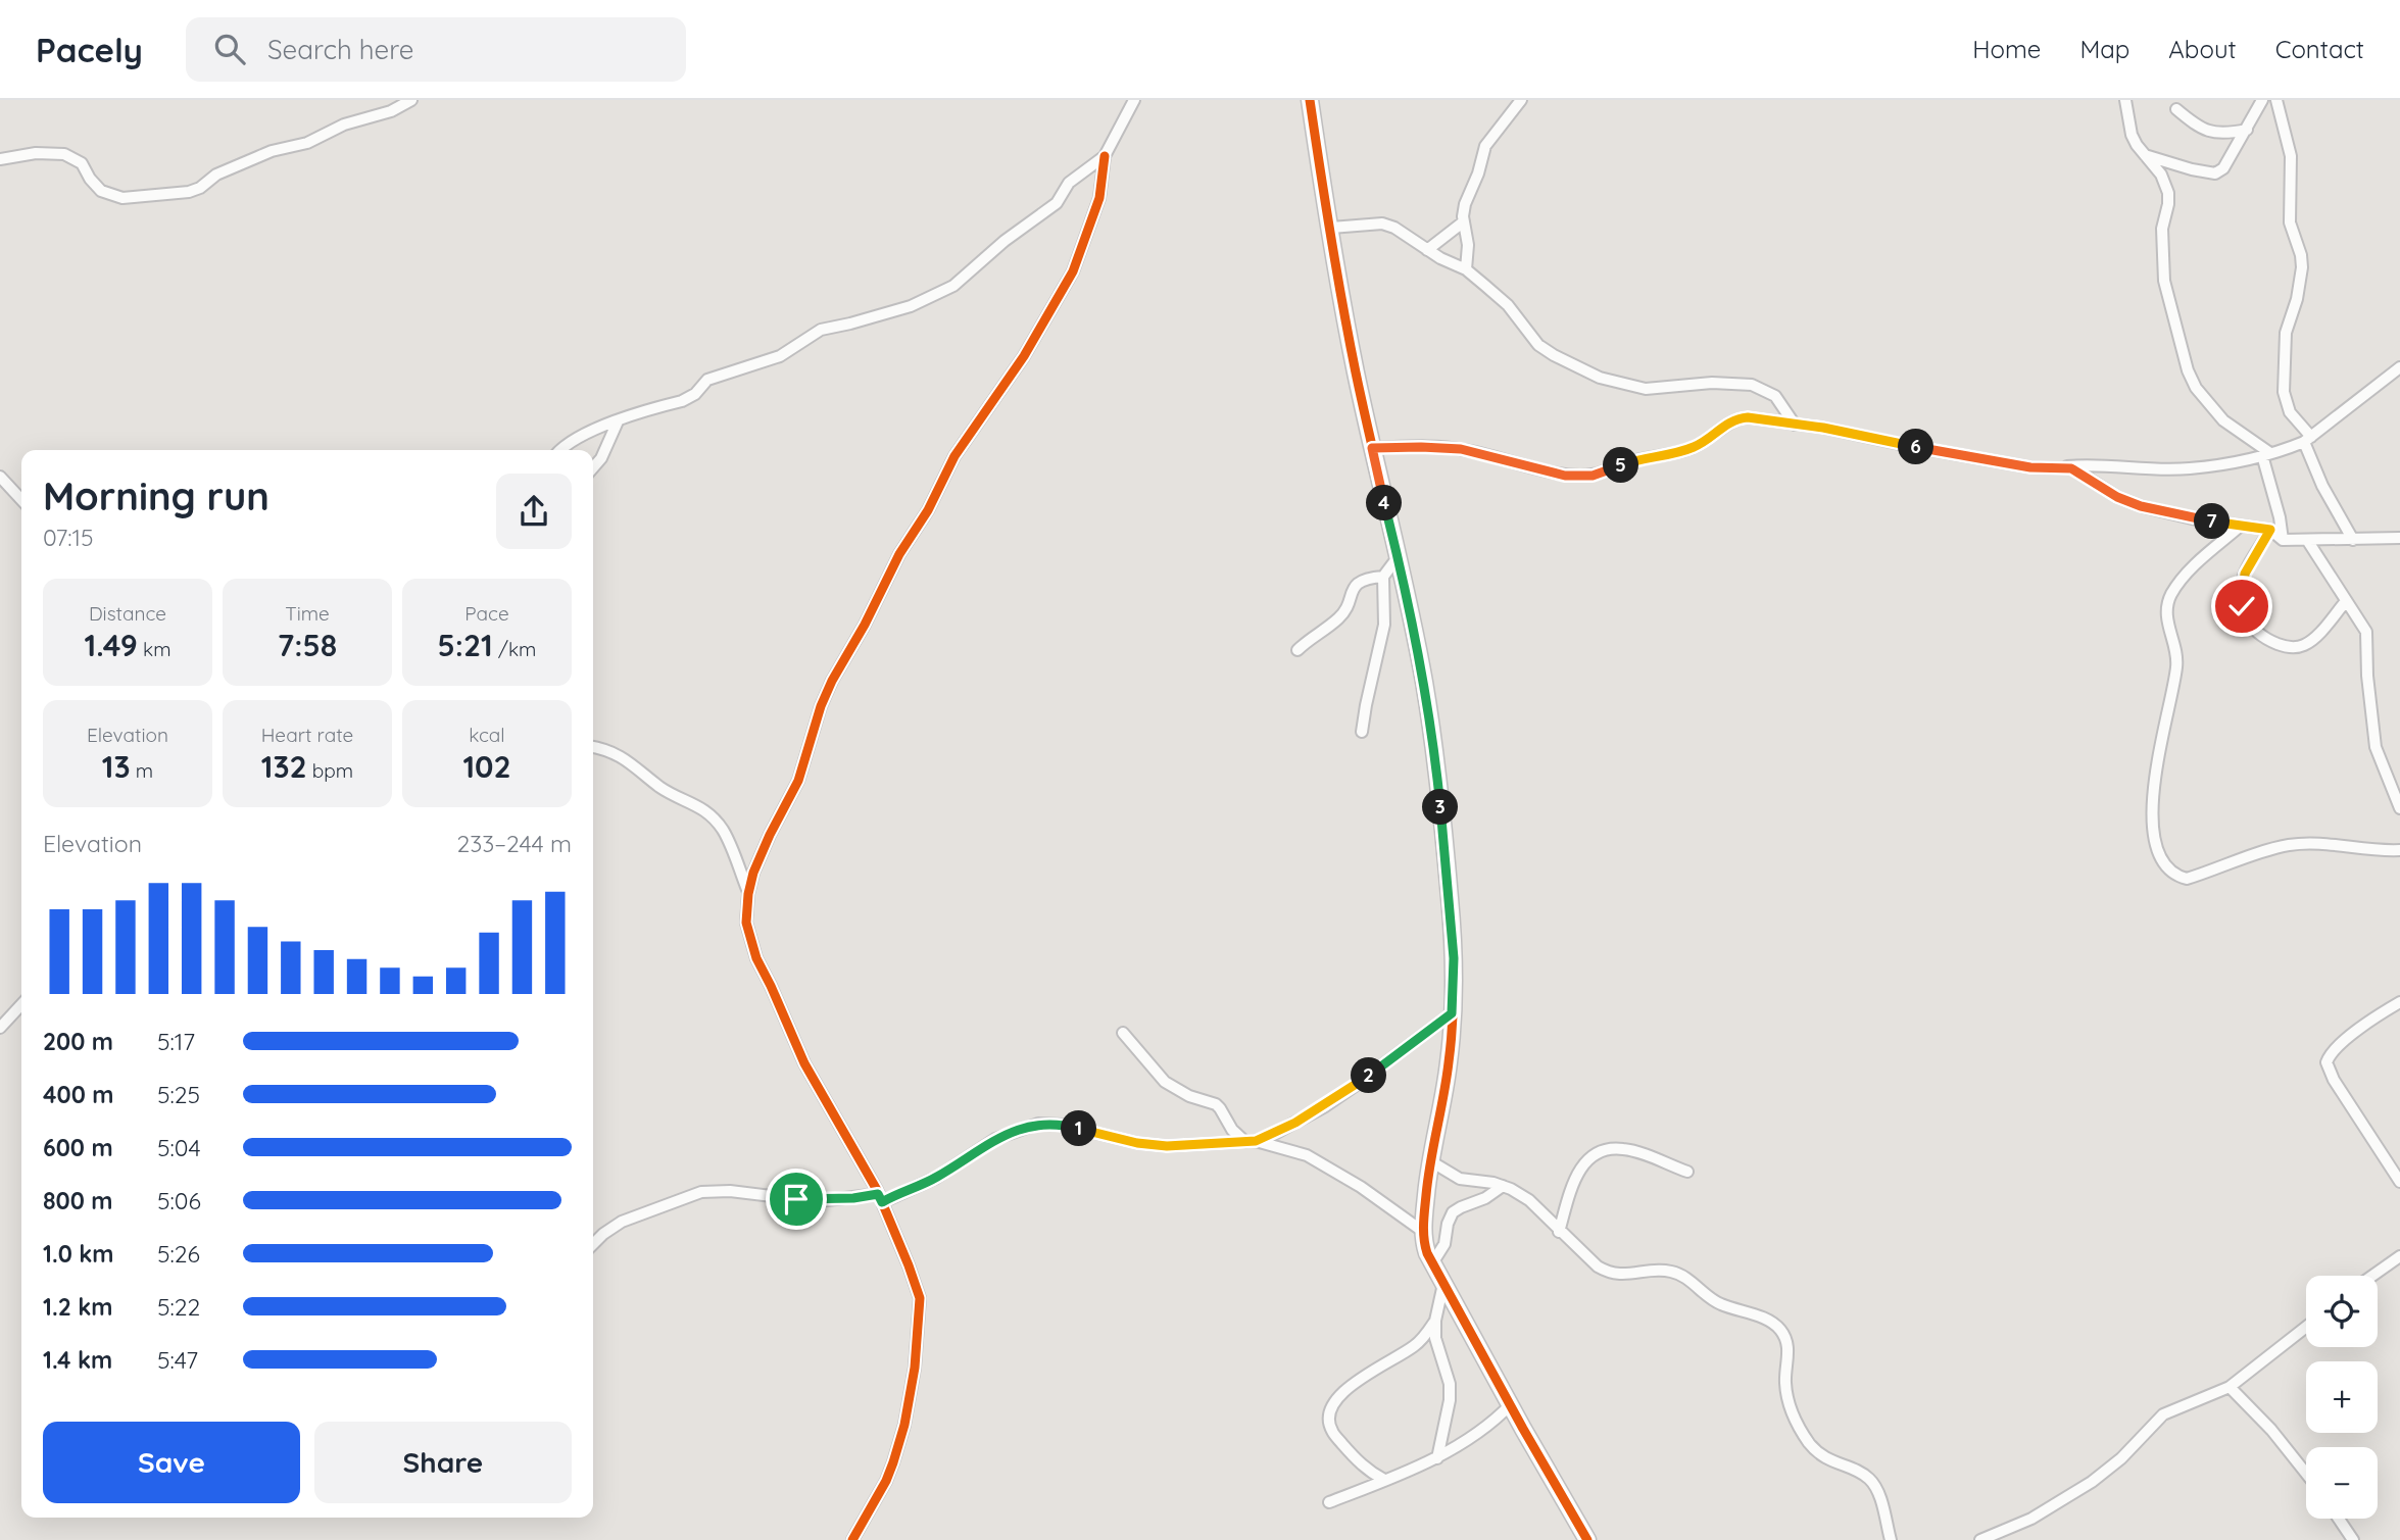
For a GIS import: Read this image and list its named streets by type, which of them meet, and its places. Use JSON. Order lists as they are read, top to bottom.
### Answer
{
  "page": {
    "header": "Pacely",
    "search": "Search here",
    "nav": [
      "Home",
      "Map",
      "About",
      "Contact"
    ],
    "pins": [
      "6",
      "5",
      "4",
      "7",
      "3",
      "2",
      "1"
    ],
    "heading": ["Morning run", "07:15"],
    "stats": [
      ["Distance", "1.49 km"],
      ["Time", "7:58"],
      ["Pace", "5:21 /km"],
      ["Elevation", "13 m"],
      ["Heart rate", "132 bpm"],
      ["kcal", "102"]
    ],
    "chart": ["Elevation", "233–244 m"],
    "list": [
      {
        "name": "200 m",
        "note": "5:17"
      },
      {
        "name": "400 m",
        "note": "5:25"
      },
      {
        "name": "600 m",
        "note": "5:04"
      },
      {
        "name": "800 m",
        "note": "5:06"
      },
      {
        "name": "1.0 km",
        "note": "5:26"
      },
      {
        "name": "1.2 km",
        "note": "5:22"
      },
      {
        "name": "1.4 km",
        "note": "5:47"
      }
    ],
    "map_buttons": ["+", "−"],
    "buttons": ["Save", "Share"]
  }
}
